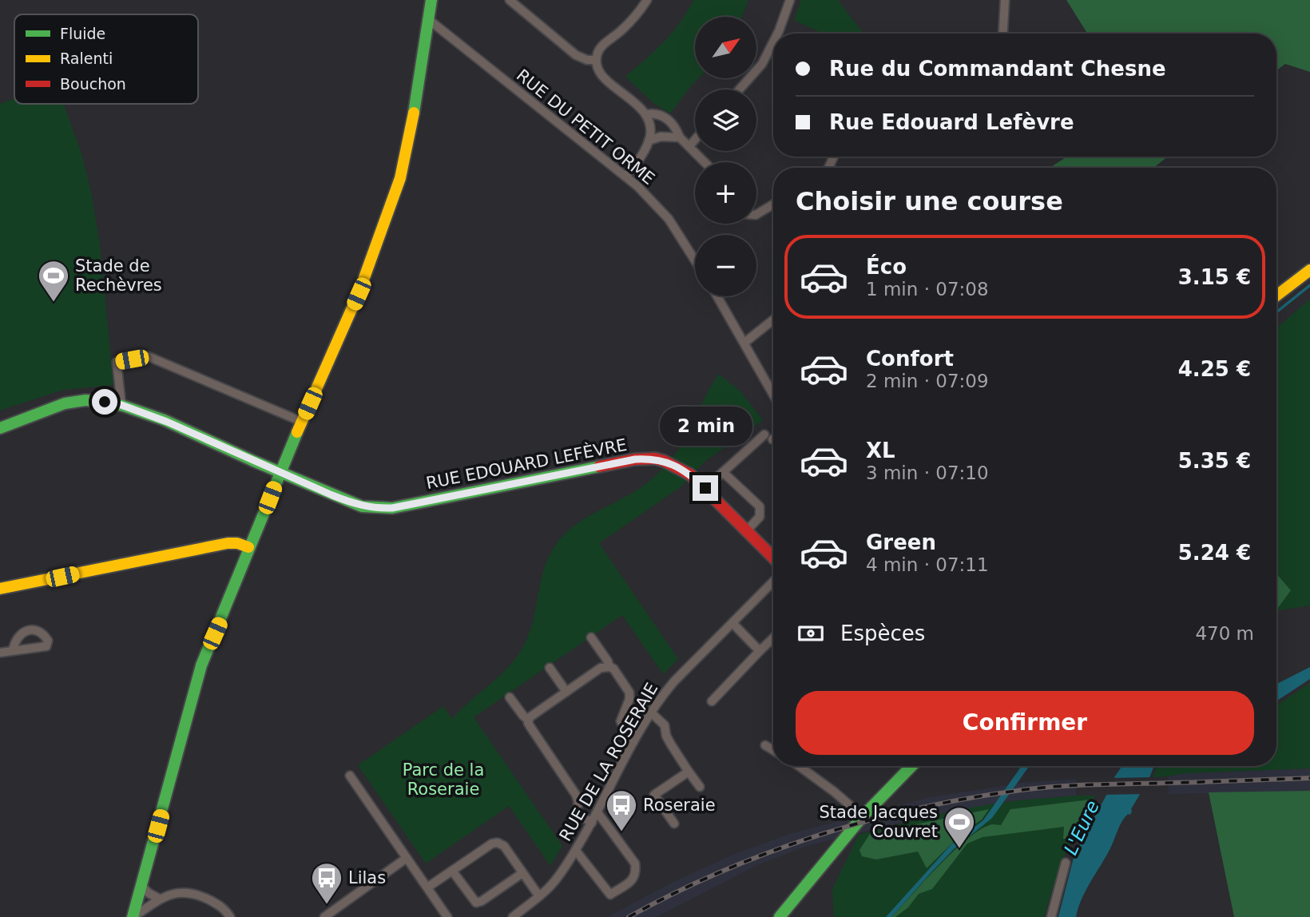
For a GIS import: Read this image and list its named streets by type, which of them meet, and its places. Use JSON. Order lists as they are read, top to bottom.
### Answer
{
  "streets": {
    "street": ["RUE DU PETIT ORME", "RUE EDOUARD LEFÈVRE", "RUE DE LA ROSERAIE"]
  },
  "water": ["L'Eure"],
  "parks": ["Parc de la Roseraie"],
  "places": {
    "sports": ["Stade de Rechèvres", "Stade Jacques Couvret"],
    "bus stop": ["Roseraie", "Lilas"]
  },
  "legend": ["Fluide", "Ralenti", "Bouchon"],
  "north": "top right",
  "page": {
    "map_buttons": ["+", "−"],
    "banner": ["Rue du Commandant Chesne", "Rue Edouard Lefèvre"],
    "heading": "Choisir une course",
    "list": [
      {
        "name": "Éco",
        "note": "1 min · 07:08",
        "value": "3.15 €"
      },
      {
        "name": "Confort",
        "note": "2 min · 07:09",
        "value": "4.25 €"
      },
      {
        "name": "XL",
        "note": "3 min · 07:10",
        "value": "5.35 €"
      },
      {
        "name": "Green",
        "note": "4 min · 07:11",
        "value": "5.24 €"
      }
    ],
    "bubble": "2 min",
    "pay": ["Espèces", "470 m"],
    "buttons": "Confirmer"
  }
}
